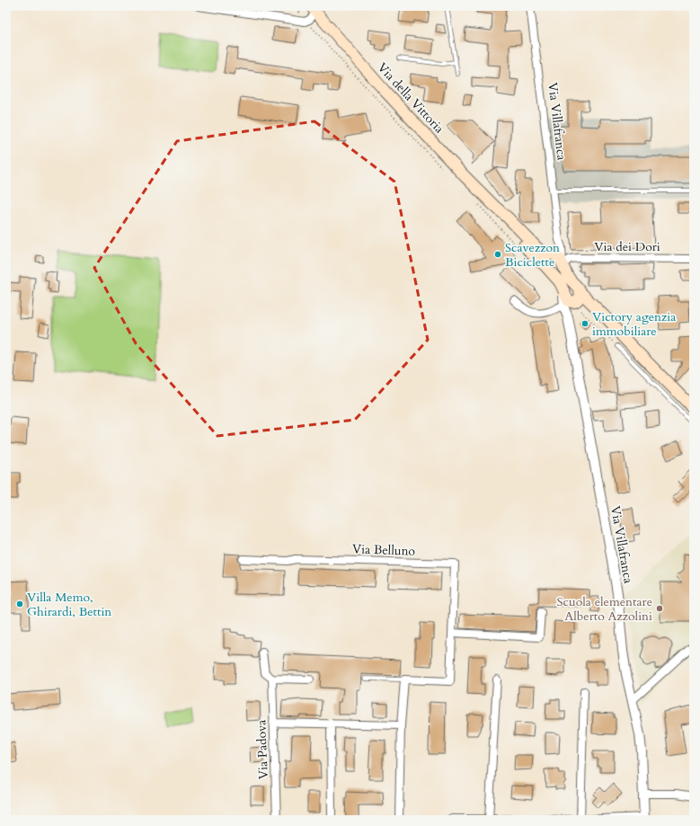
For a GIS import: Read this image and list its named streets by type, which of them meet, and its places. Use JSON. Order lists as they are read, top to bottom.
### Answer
{
  "streets": {
    "main road": ["Via della Vittoria"],
    "street": [
      "Via Villafranca",
      "Via dei Dori",
      "Via Belluno",
      "Via Padova"
    ]
  },
  "crossings": [
    ["Via della Vittoria", "Via Villafranca"],
    ["Via della Vittoria", "Via dei Dori"],
    ["Via Villafranca", "Via dei Dori"]
  ],
  "places": [
    "Scavezzon Biciclette",
    "Victory agenzia immobiliare",
    "Villa Memo, Ghirardi, Bettin",
    "Scuola elementare Alberto Azzolini"
  ]
}
